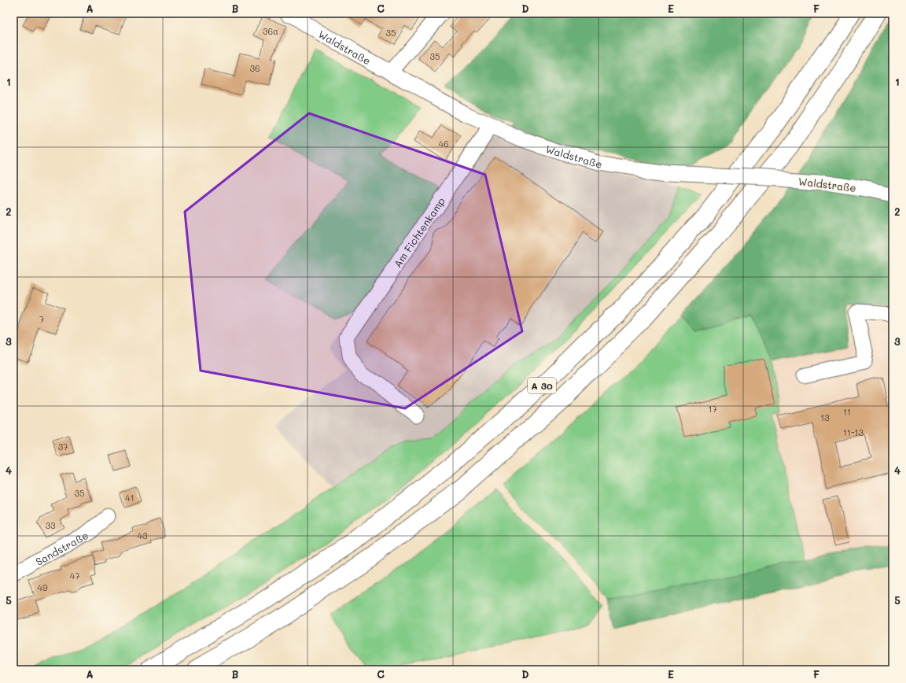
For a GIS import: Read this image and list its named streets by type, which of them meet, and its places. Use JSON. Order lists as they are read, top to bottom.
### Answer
{
  "streets": {
    "highway": ["A 30"],
    "street": ["Waldstraße", "Am Fichtenkamp", "Sandstraße"]
  },
  "crossings": [
    ["Waldstraße", "Am Fichtenkamp"]
  ],
  "house_numbers": [
    "36a",
    "35",
    "35",
    "36",
    "46",
    "7",
    "17",
    "11",
    "13",
    "11-13",
    "37",
    "35",
    "41",
    "33",
    "43",
    "47",
    "49"
  ],
  "grid": {
    "columns": [
      "A",
      "B",
      "C",
      "D",
      "E",
      "F"
    ],
    "rows": [
      "1",
      "2",
      "3",
      "4",
      "5"
    ]
  }
}
